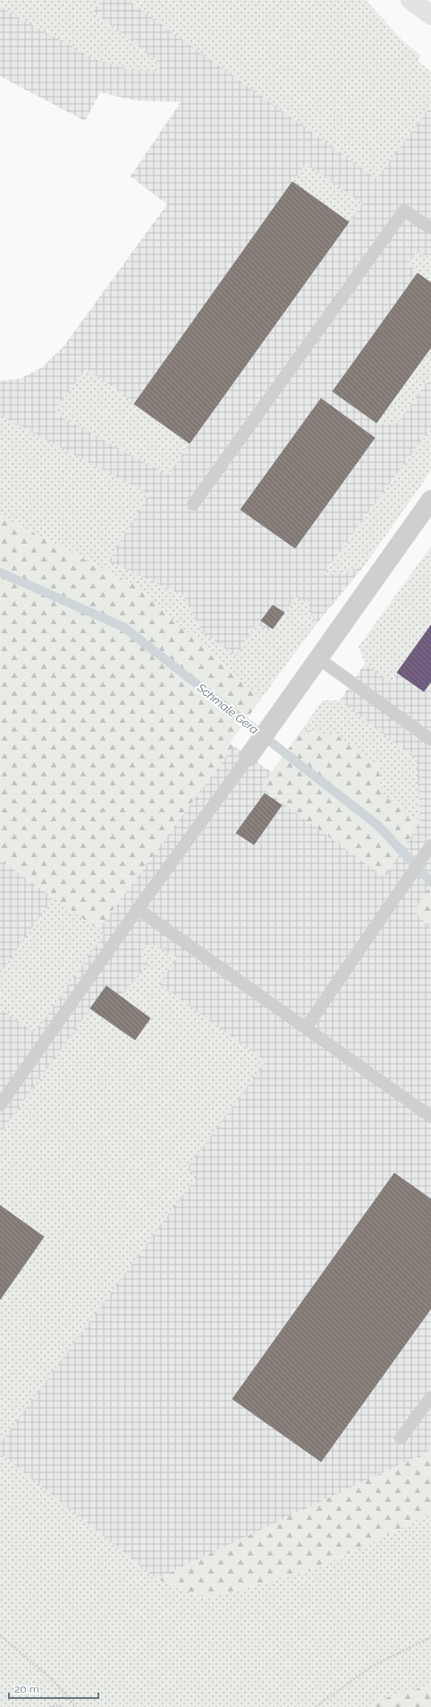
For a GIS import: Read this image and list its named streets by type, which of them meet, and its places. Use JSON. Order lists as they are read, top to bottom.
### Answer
{
  "water": ["Schmale Gera"],
  "scale_bar": "20 m"
}
